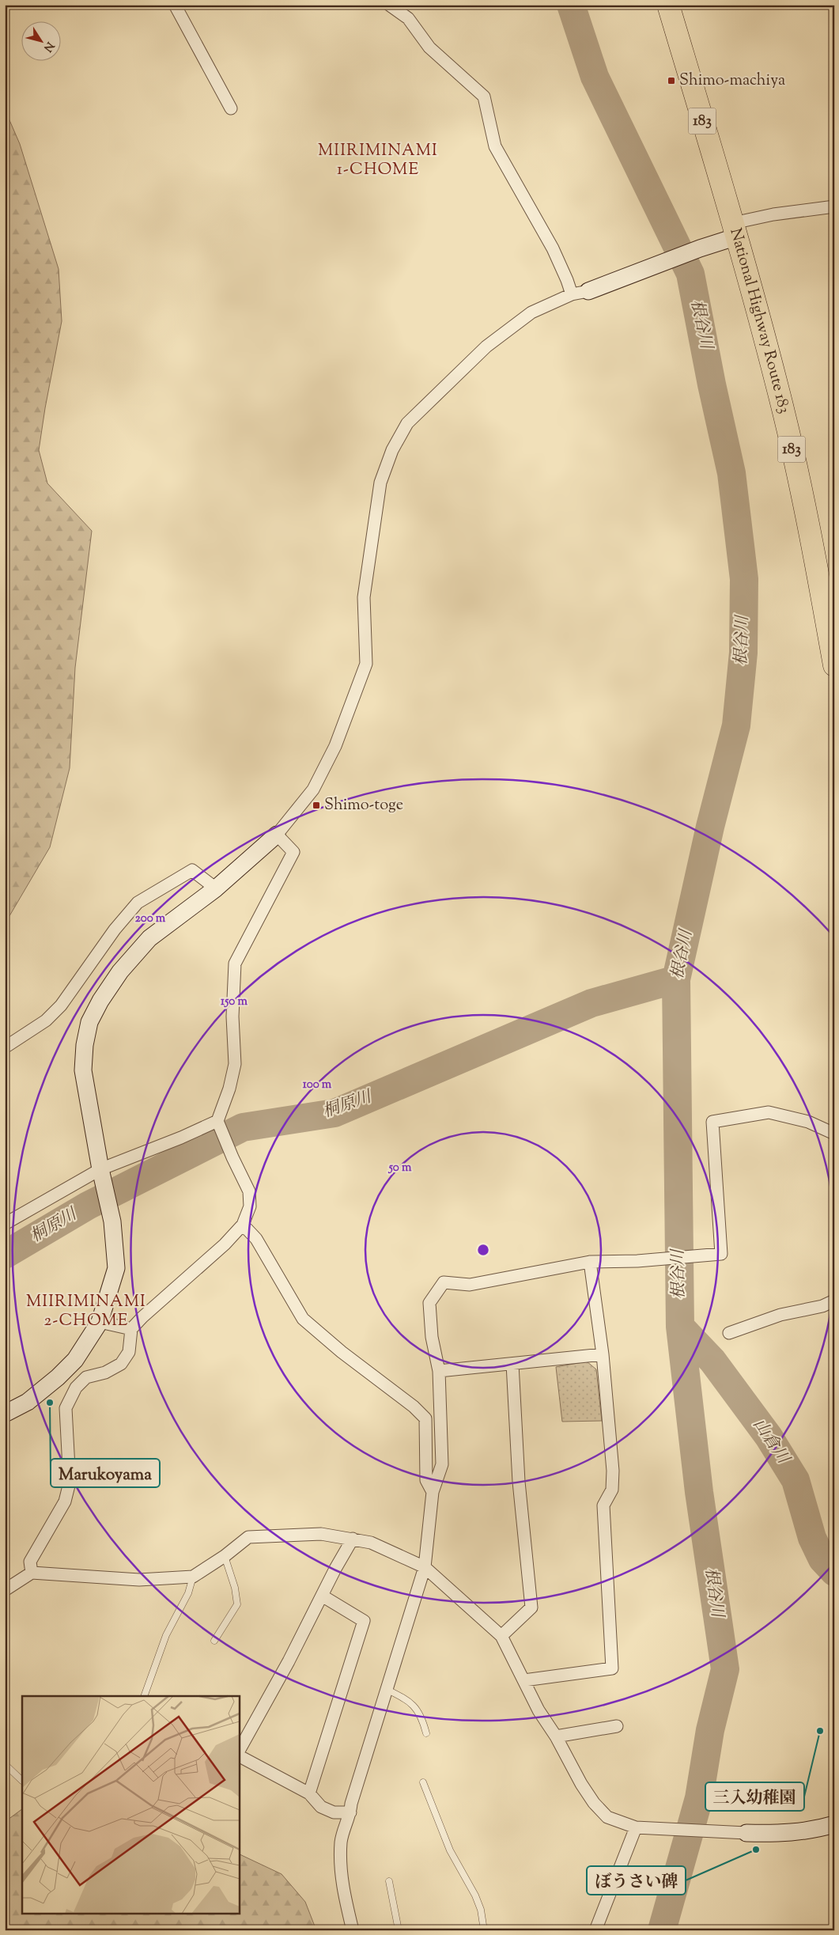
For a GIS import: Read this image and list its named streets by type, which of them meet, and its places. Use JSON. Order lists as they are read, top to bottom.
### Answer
{
  "streets": {
    "highway": ["183", "National Highway Route 183"]
  },
  "districts": ["MIIRIMINAMI 1-CHOME", "MIIRIMINAMI 2-CHOME"],
  "water": ["根谷川", "桐原川", "山倉川"],
  "places": {
    "transit": ["Shimo-machiya", "Shimo-toge"],
    "other": ["Marukoyama", "三入幼稚園", "ぼうさい碑"]
  },
  "north": "bottom right",
  "rings": [
    "200 m",
    "150 m",
    "100 m",
    "50 m"
  ]
}
